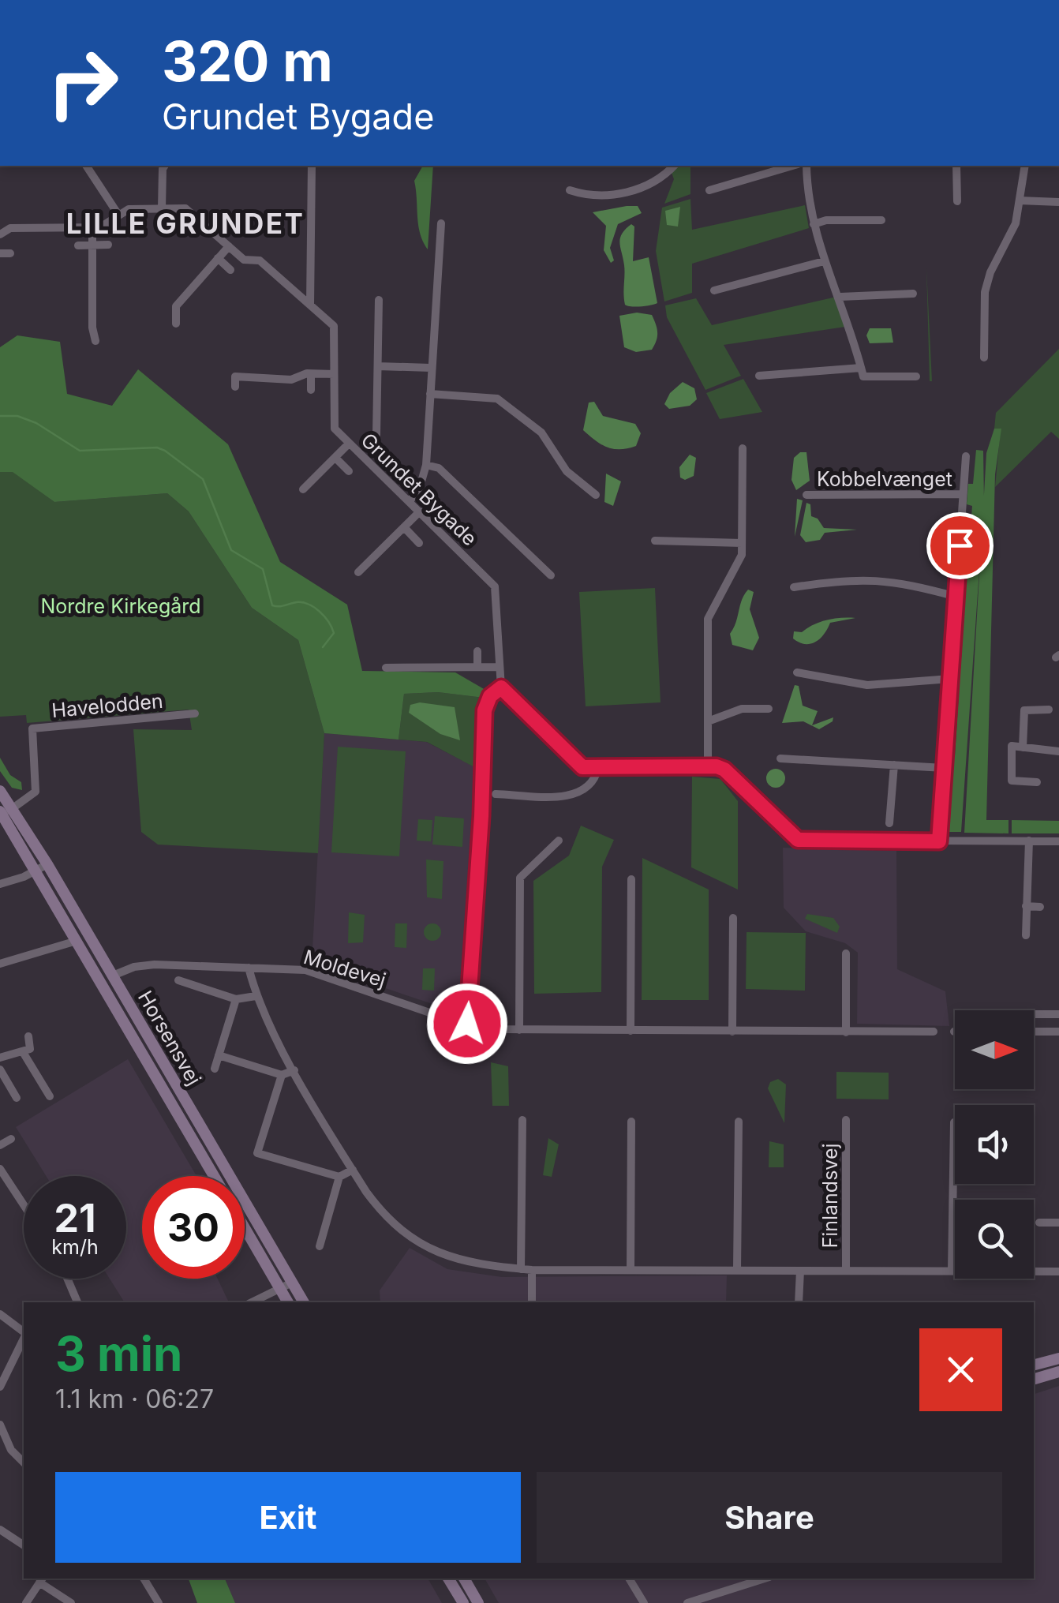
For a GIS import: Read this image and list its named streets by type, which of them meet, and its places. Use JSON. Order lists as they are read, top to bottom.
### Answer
{
  "streets": {
    "main road": ["Horsensvej"],
    "street": [
      "Kobbelvænget",
      "Grundet Bygade",
      "Havelodden",
      "Moldevej",
      "Finlandsvej"
    ]
  },
  "crossings": [
    ["Havelodden", "Horsensvej"],
    ["Moldevej", "Horsensvej"],
    ["Moldevej", "Finlandsvej"]
  ],
  "districts": ["LILLE GRUNDET"],
  "parks": ["Nordre Kirkegård"],
  "north": "right",
  "page": {
    "turn": ["320 m", "Grundet Bygade"],
    "speed": "21 km/h",
    "limit": "30",
    "heading": ["3 min", "1.1 km · 06:27"],
    "buttons": ["Exit", "Share"]
  }
}
